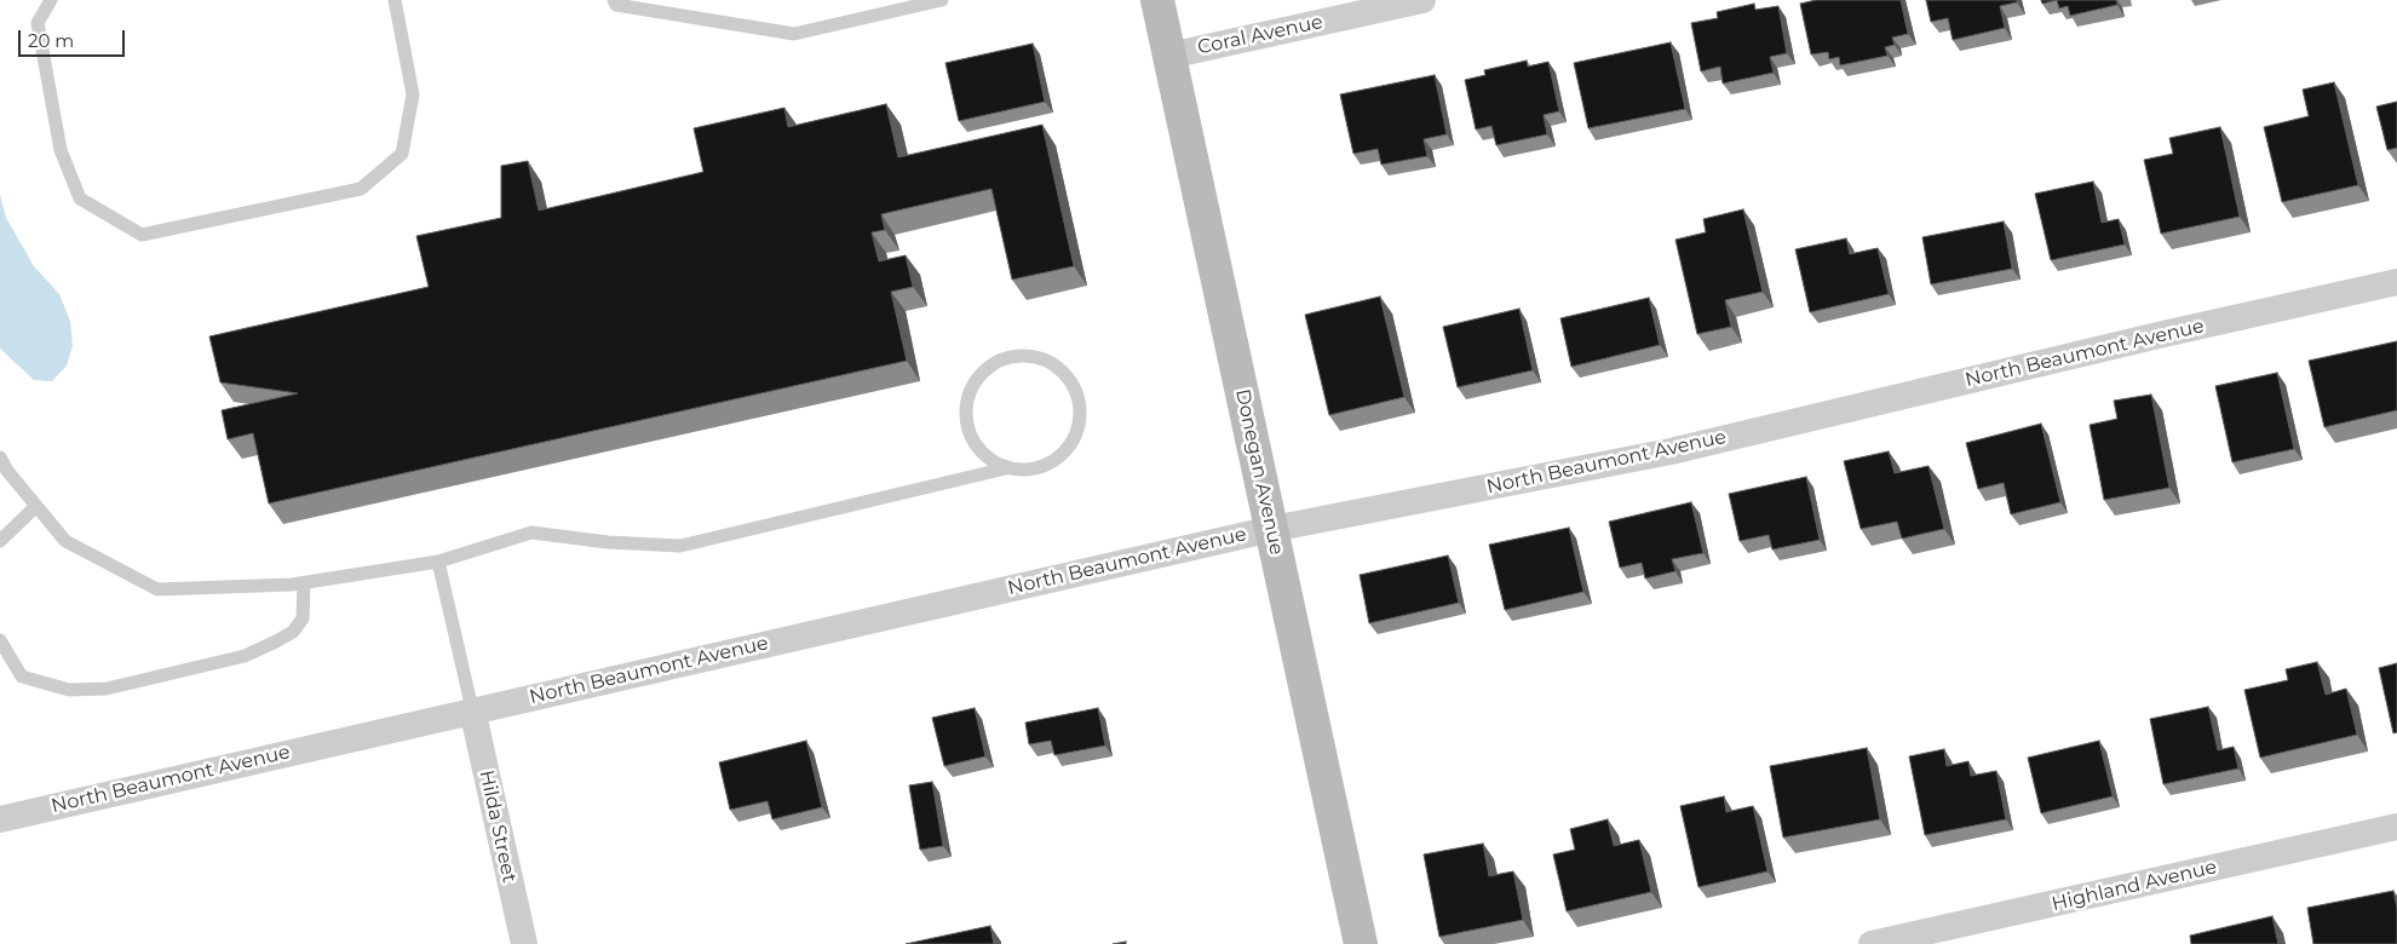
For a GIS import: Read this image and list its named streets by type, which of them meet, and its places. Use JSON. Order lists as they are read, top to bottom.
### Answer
{
  "streets": {
    "street": [
      "Coral Avenue",
      "North Beaumont Avenue",
      "Donegan Avenue",
      "Hilda Street",
      "Highland Avenue"
    ]
  },
  "crossings": [
    ["Coral Avenue", "Donegan Avenue"],
    ["North Beaumont Avenue", "Donegan Avenue"],
    ["North Beaumont Avenue", "Hilda Street"]
  ],
  "scale_bar": "20 m"
}
